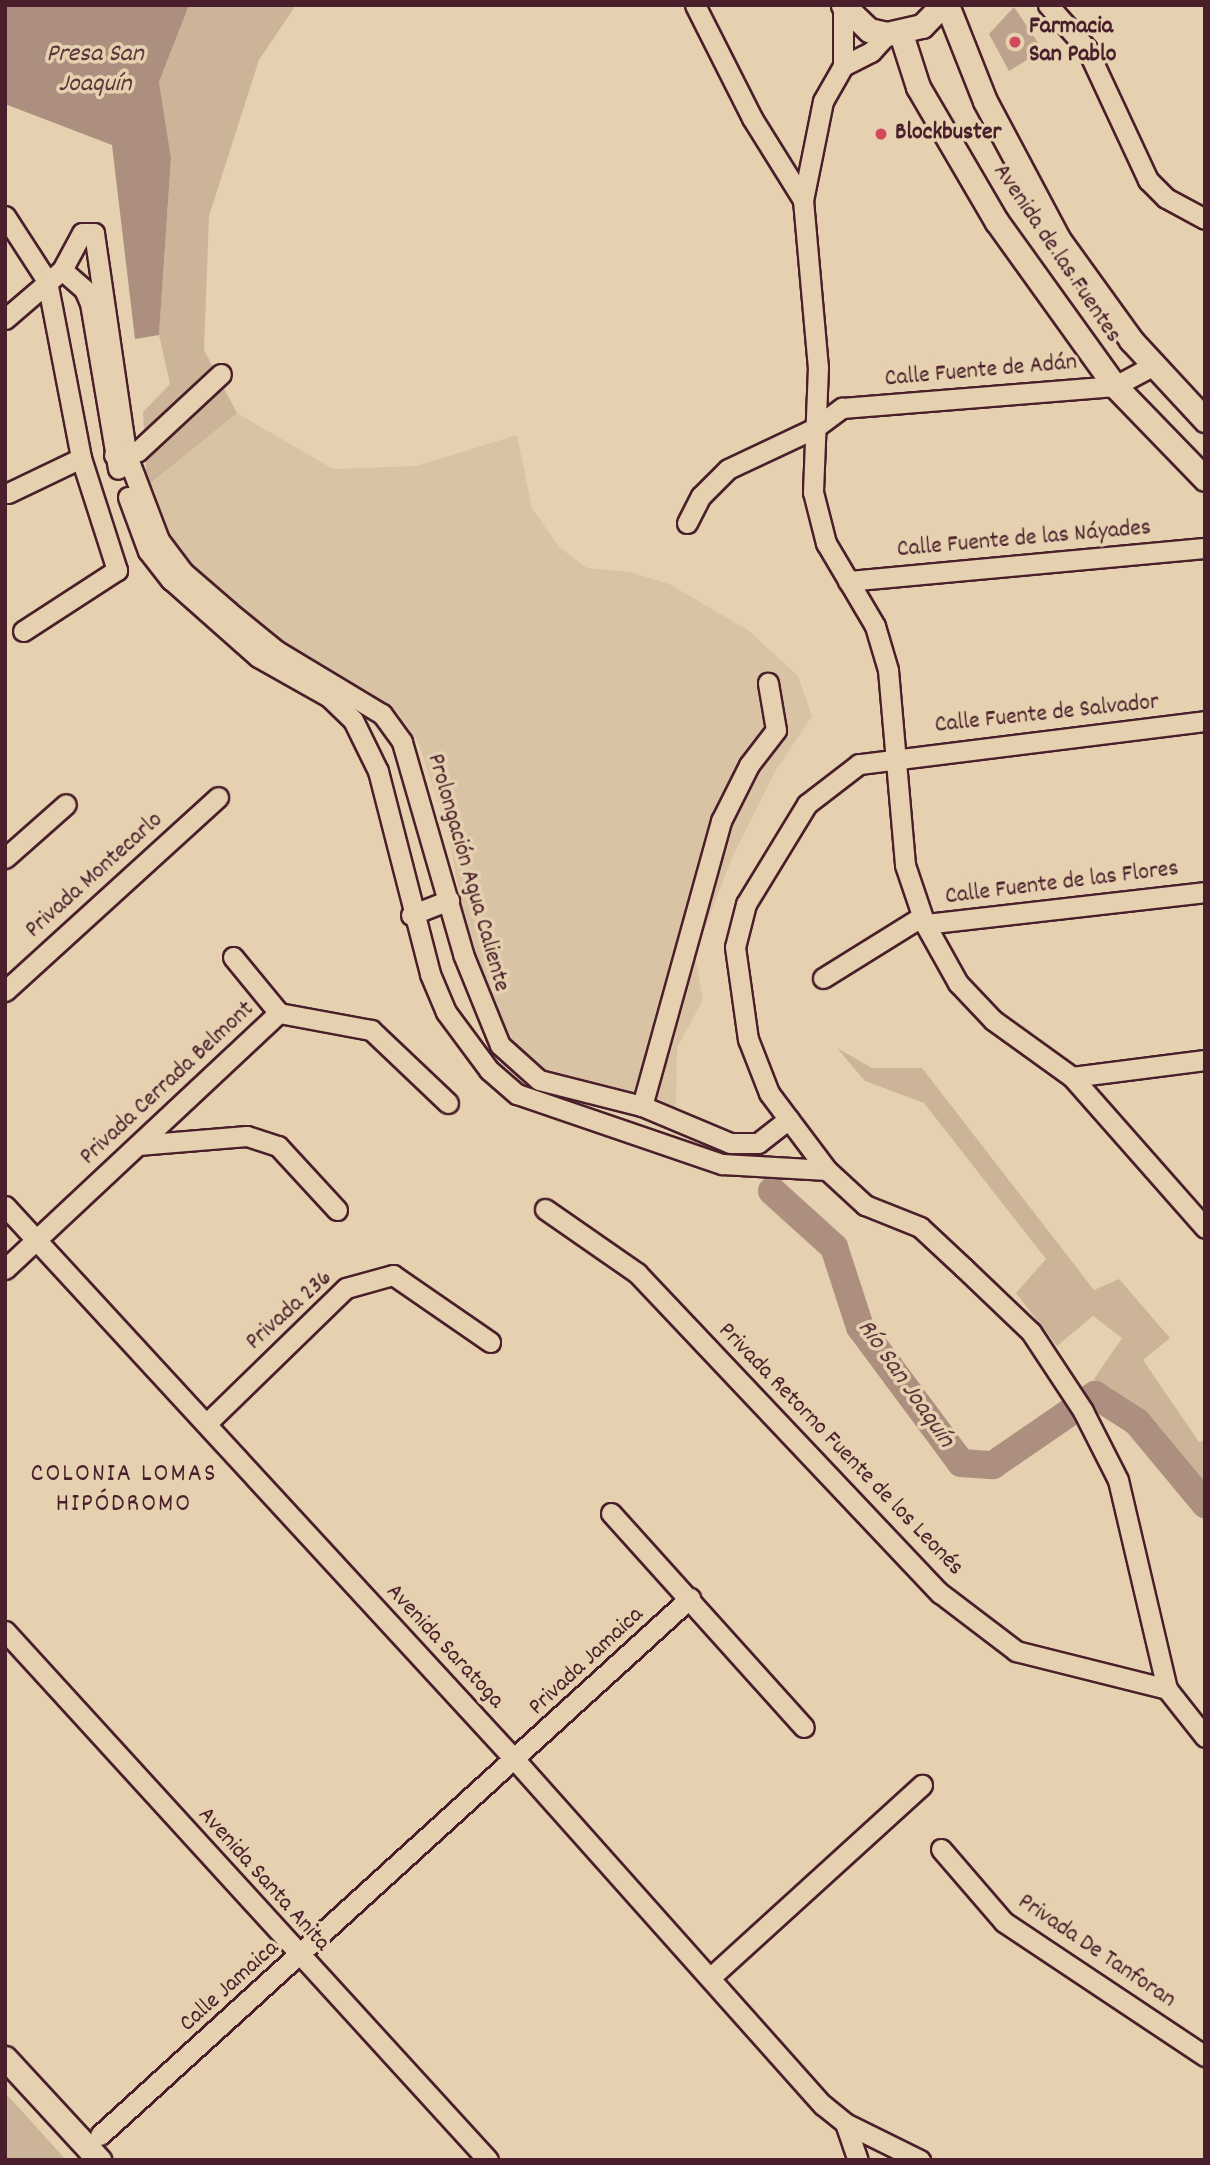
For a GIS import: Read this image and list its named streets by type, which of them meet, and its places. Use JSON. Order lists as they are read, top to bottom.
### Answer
{
  "streets": {
    "main road": ["Avenida de las Fuentes"],
    "street": [
      "Calle Fuente de Adán",
      "Calle Fuente de las Náyades",
      "Calle Fuente de Salvador",
      "Prolongación Agua Caliente",
      "Privada Montecarlo",
      "Calle Fuente de las Flores",
      "Privada Cerrada Belmont",
      "Privada 236",
      "Privada Retorno Fuente de los Leonés",
      "Avenida Saratoga",
      "Privada Jamaica",
      "Avenida Santa Anita",
      "Privada De Tanforan",
      "Calle Jamaica"
    ]
  },
  "crossings": [
    ["Avenida de las Fuentes", "Calle Fuente de Adán"],
    ["Calle Fuente de Salvador", "Prolongación Agua Caliente"],
    ["Calle Fuente de Salvador", "Privada Retorno Fuente de los Leonés"],
    ["Privada Cerrada Belmont", "Avenida Saratoga"],
    ["Privada 236", "Avenida Saratoga"],
    ["Avenida Saratoga", "Privada Jamaica"],
    ["Avenida Saratoga", "Calle Jamaica"],
    ["Privada Jamaica", "Calle Jamaica"],
    ["Avenida Santa Anita", "Calle Jamaica"]
  ],
  "districts": ["COLONIA LOMAS HIPÓDROMO"],
  "water": ["Presa San Joaquín", "Río San Joaquín"],
  "places": ["Farmacia San Pablo", "Blockbuster"]
}
